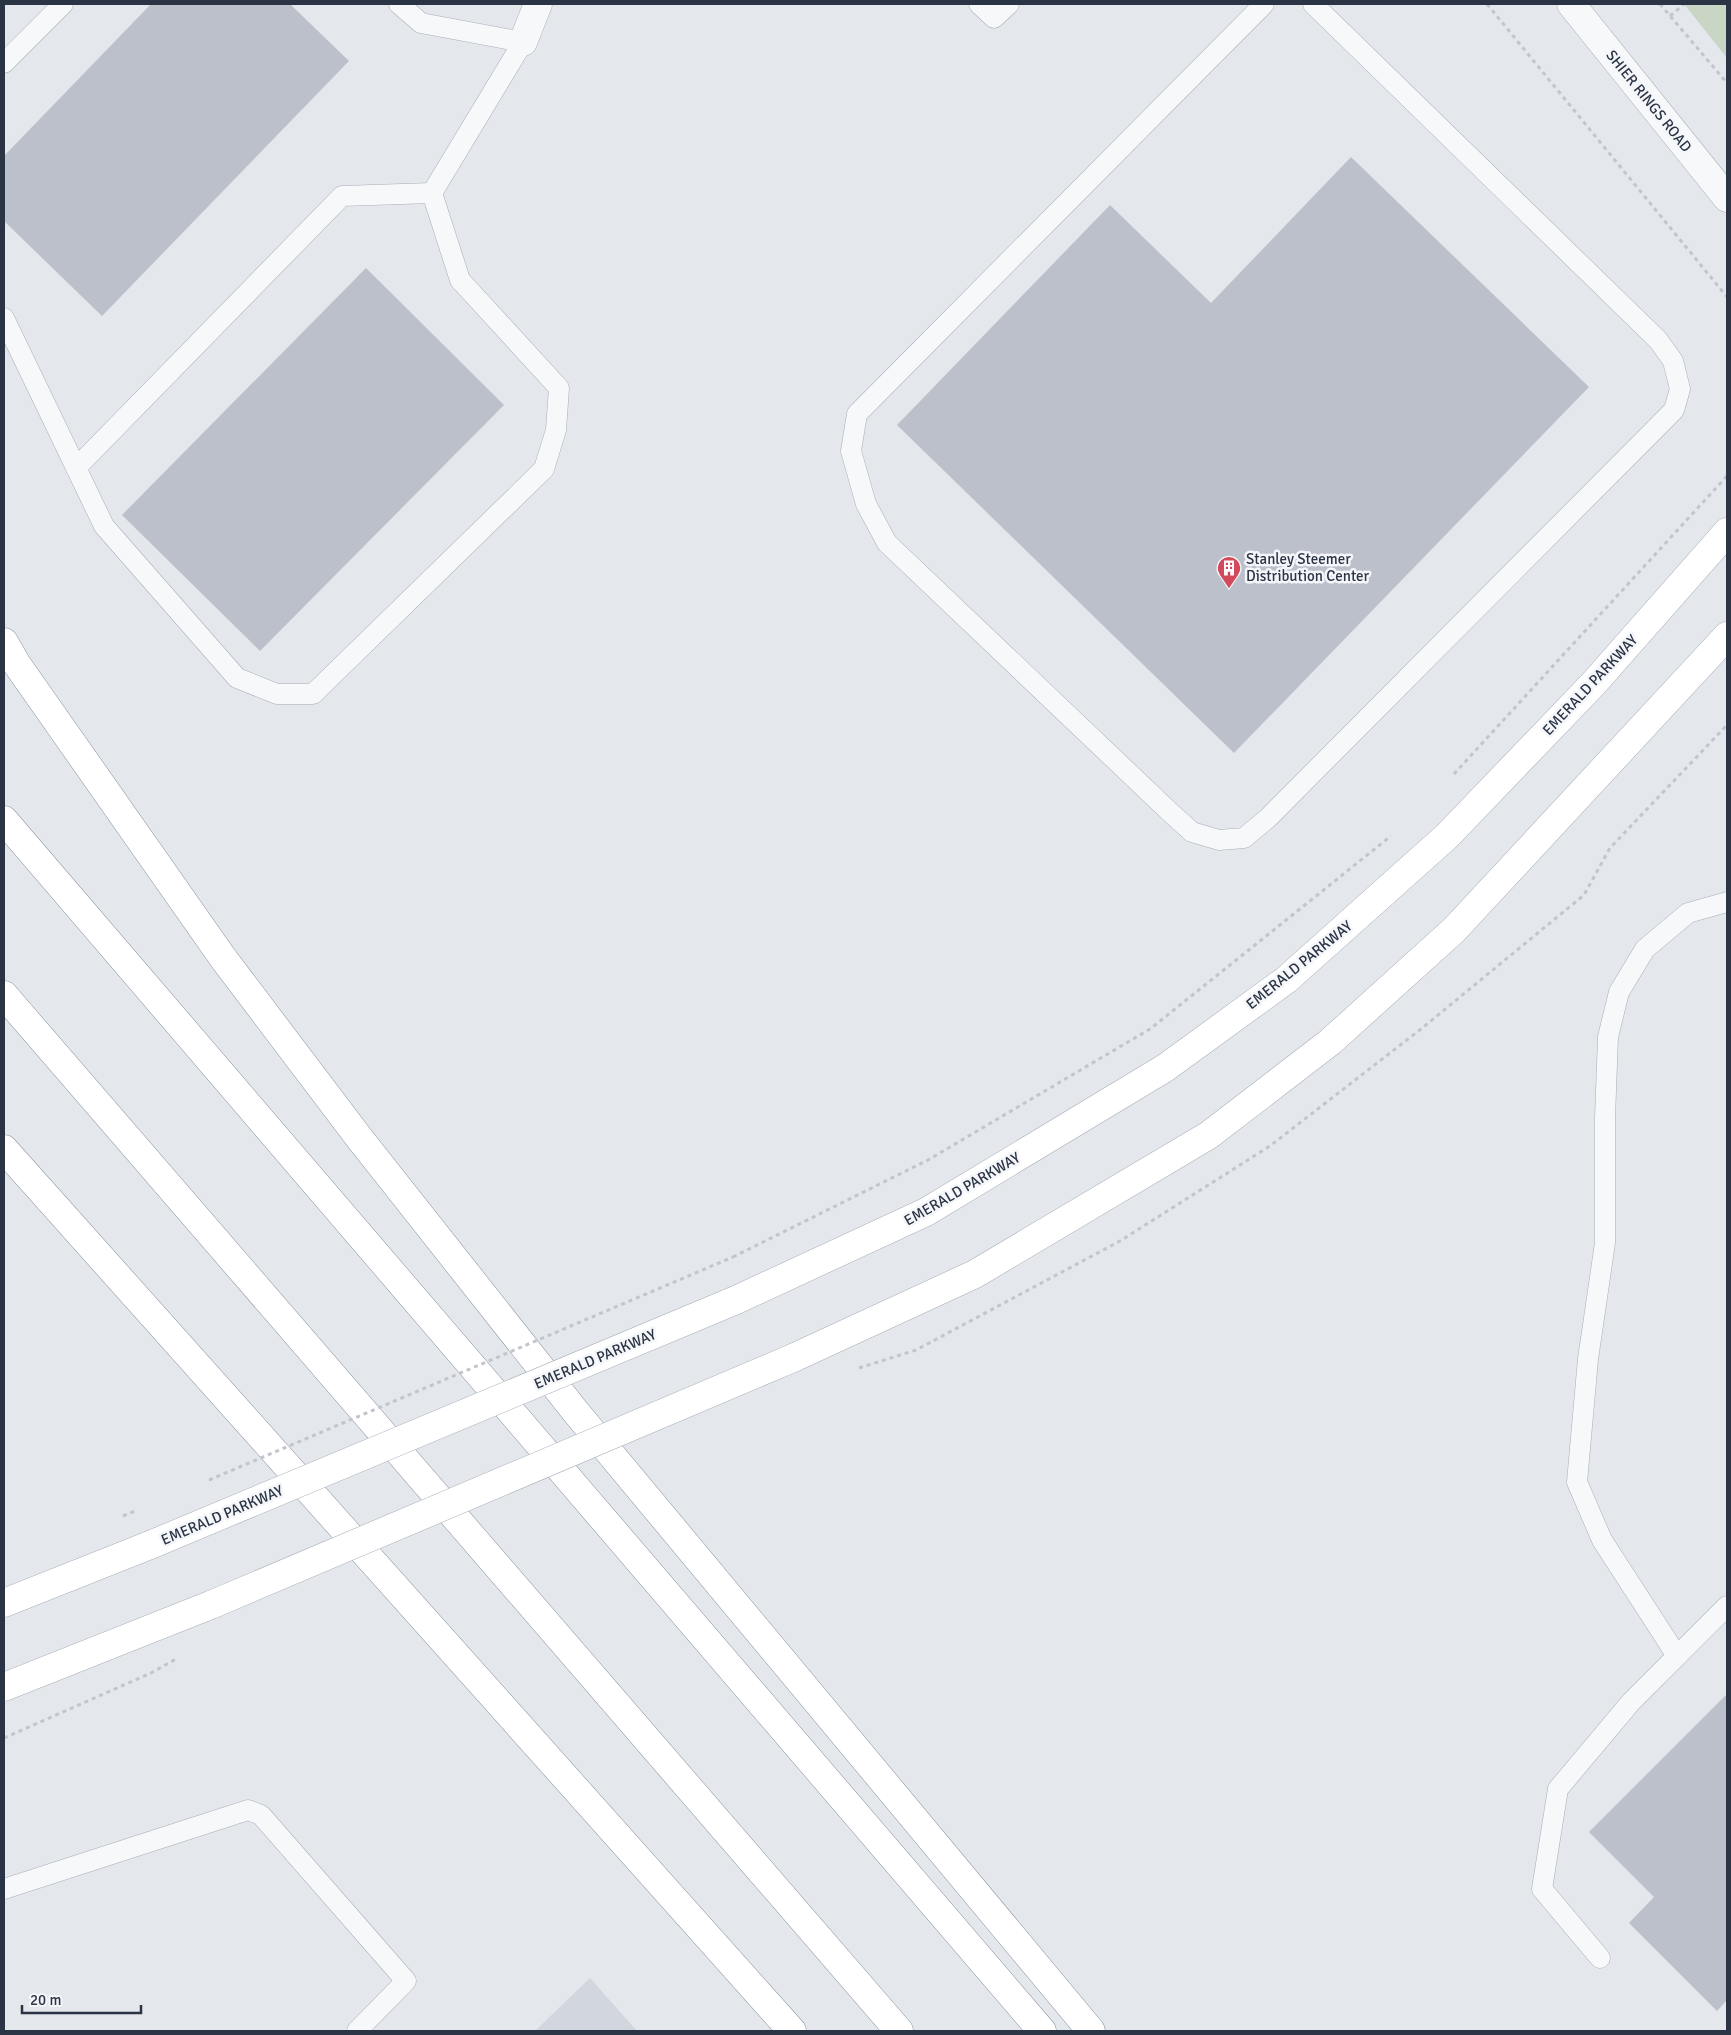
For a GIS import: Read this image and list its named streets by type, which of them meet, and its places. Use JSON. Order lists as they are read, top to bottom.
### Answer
{
  "streets": {
    "main road": ["EMERALD PARKWAY"],
    "street": ["SHIER RINGS ROAD"]
  },
  "places": {
    "building": ["Stanley Steemer Distribution Center"]
  },
  "scale_bar": "20 m"
}
